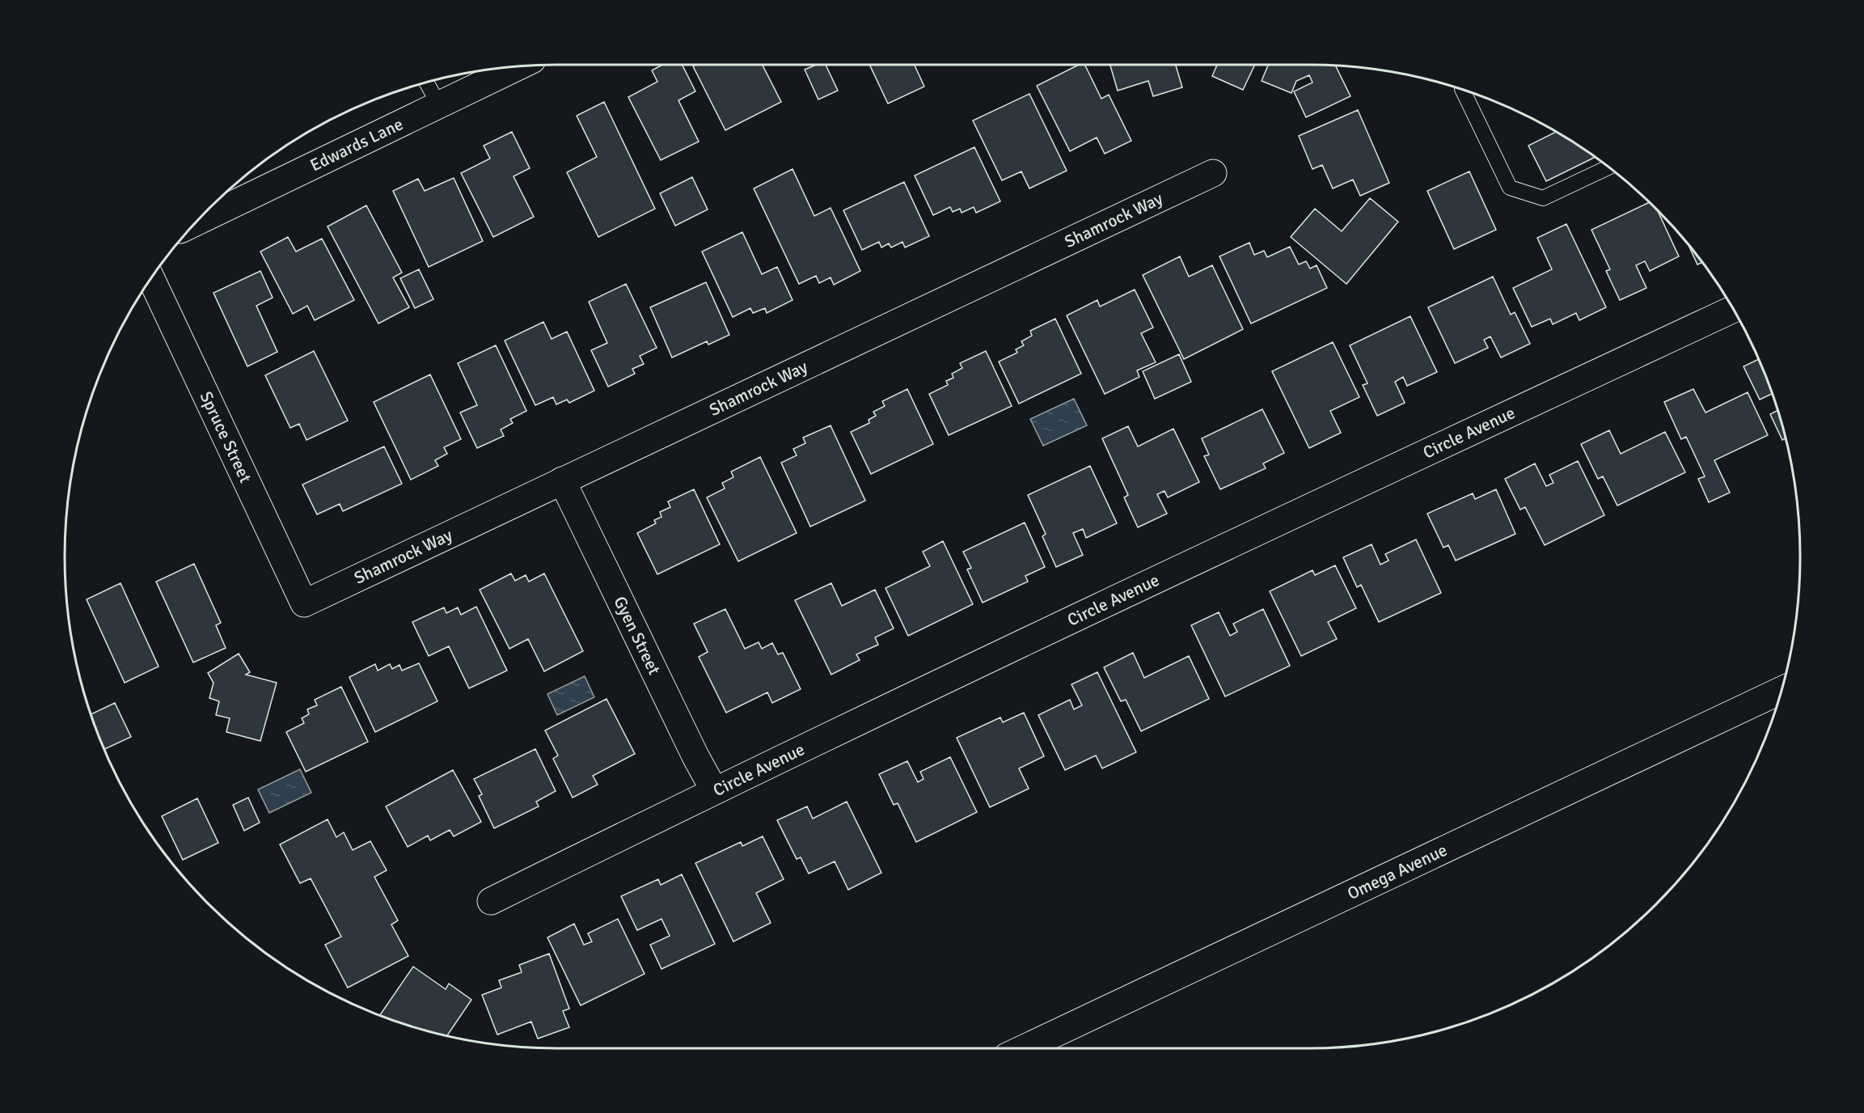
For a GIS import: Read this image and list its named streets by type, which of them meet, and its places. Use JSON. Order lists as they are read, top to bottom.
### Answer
{
  "streets": {
    "street": [
      "Edwards Lane",
      "Shamrock Way",
      "Circle Avenue",
      "Spruce Street",
      "Gyen Street",
      "Omega Avenue"
    ]
  },
  "crossings": [
    ["Shamrock Way", "Spruce Street"],
    ["Shamrock Way", "Gyen Street"],
    ["Circle Avenue", "Gyen Street"]
  ]
}
